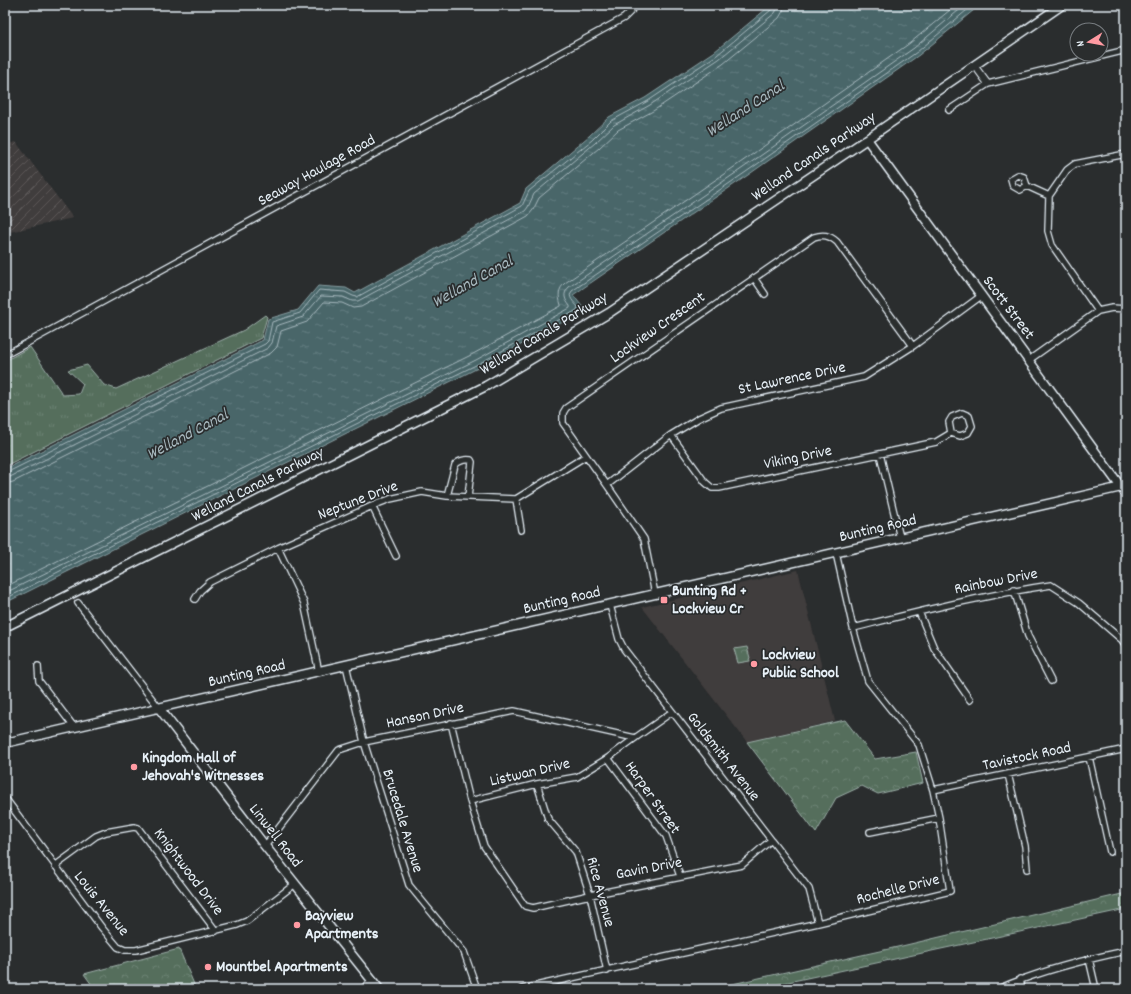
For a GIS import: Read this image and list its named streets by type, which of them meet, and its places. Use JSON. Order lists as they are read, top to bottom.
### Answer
{
  "streets": {
    "main road": [
      "Welland Canals Parkway",
      "Scott Street",
      "Bunting Road",
      "Linwell Road"
    ],
    "street": [
      "Seaway Haulage Road",
      "Lockview Crescent",
      "St Lawrence Drive",
      "Viking Drive",
      "Neptune Drive",
      "Rainbow Drive",
      "Hanson Drive",
      "Goldsmith Avenue",
      "Tavistock Road",
      "Listwan Drive",
      "Harper Street",
      "Brucedale Avenue",
      "Gavin Drive",
      "Knightwood Drive",
      "Rochelle Drive",
      "Rice Avenue",
      "Louis Avenue"
    ]
  },
  "crossings": [
    ["Welland Canals Parkway", "Scott Street"],
    ["Scott Street", "St Lawrence Drive"],
    ["Scott Street", "Bunting Road"],
    ["Lockview Crescent", "St Lawrence Drive"],
    ["Lockview Crescent", "Bunting Road"],
    ["St Lawrence Drive", "Viking Drive"],
    ["Bunting Road", "Goldsmith Avenue"],
    ["Bunting Road", "Brucedale Avenue"],
    ["Bunting Road", "Linwell Road"],
    ["Bunting Road", "Rochelle Drive"],
    ["Rainbow Drive", "Rochelle Drive"],
    ["Hanson Drive", "Listwan Drive"],
    ["Hanson Drive", "Brucedale Avenue"],
    ["Hanson Drive", "Linwell Road"],
    ["Goldsmith Avenue", "Listwan Drive"],
    ["Goldsmith Avenue", "Gavin Drive"],
    ["Goldsmith Avenue", "Rochelle Drive"],
    ["Tavistock Road", "Rochelle Drive"],
    ["Listwan Drive", "Harper Street"],
    ["Listwan Drive", "Gavin Drive"],
    ["Listwan Drive", "Rice Avenue"],
    ["Harper Street", "Gavin Drive"],
    ["Linwell Road", "Louis Avenue"],
    ["Gavin Drive", "Rice Avenue"],
    ["Knightwood Drive", "Louis Avenue"],
    ["Rochelle Drive", "Rice Avenue"]
  ],
  "water": ["Welland Canal"],
  "places": {
    "transit": ["Bunting Rd + Lockview Cr"],
    "other": [
      "Lockview Public School",
      "Kingdom Hall of Jehovah's Witnesses",
      "Bayview Apartments",
      "Mountbel Apartments"
    ]
  },
  "north": "left"
}
